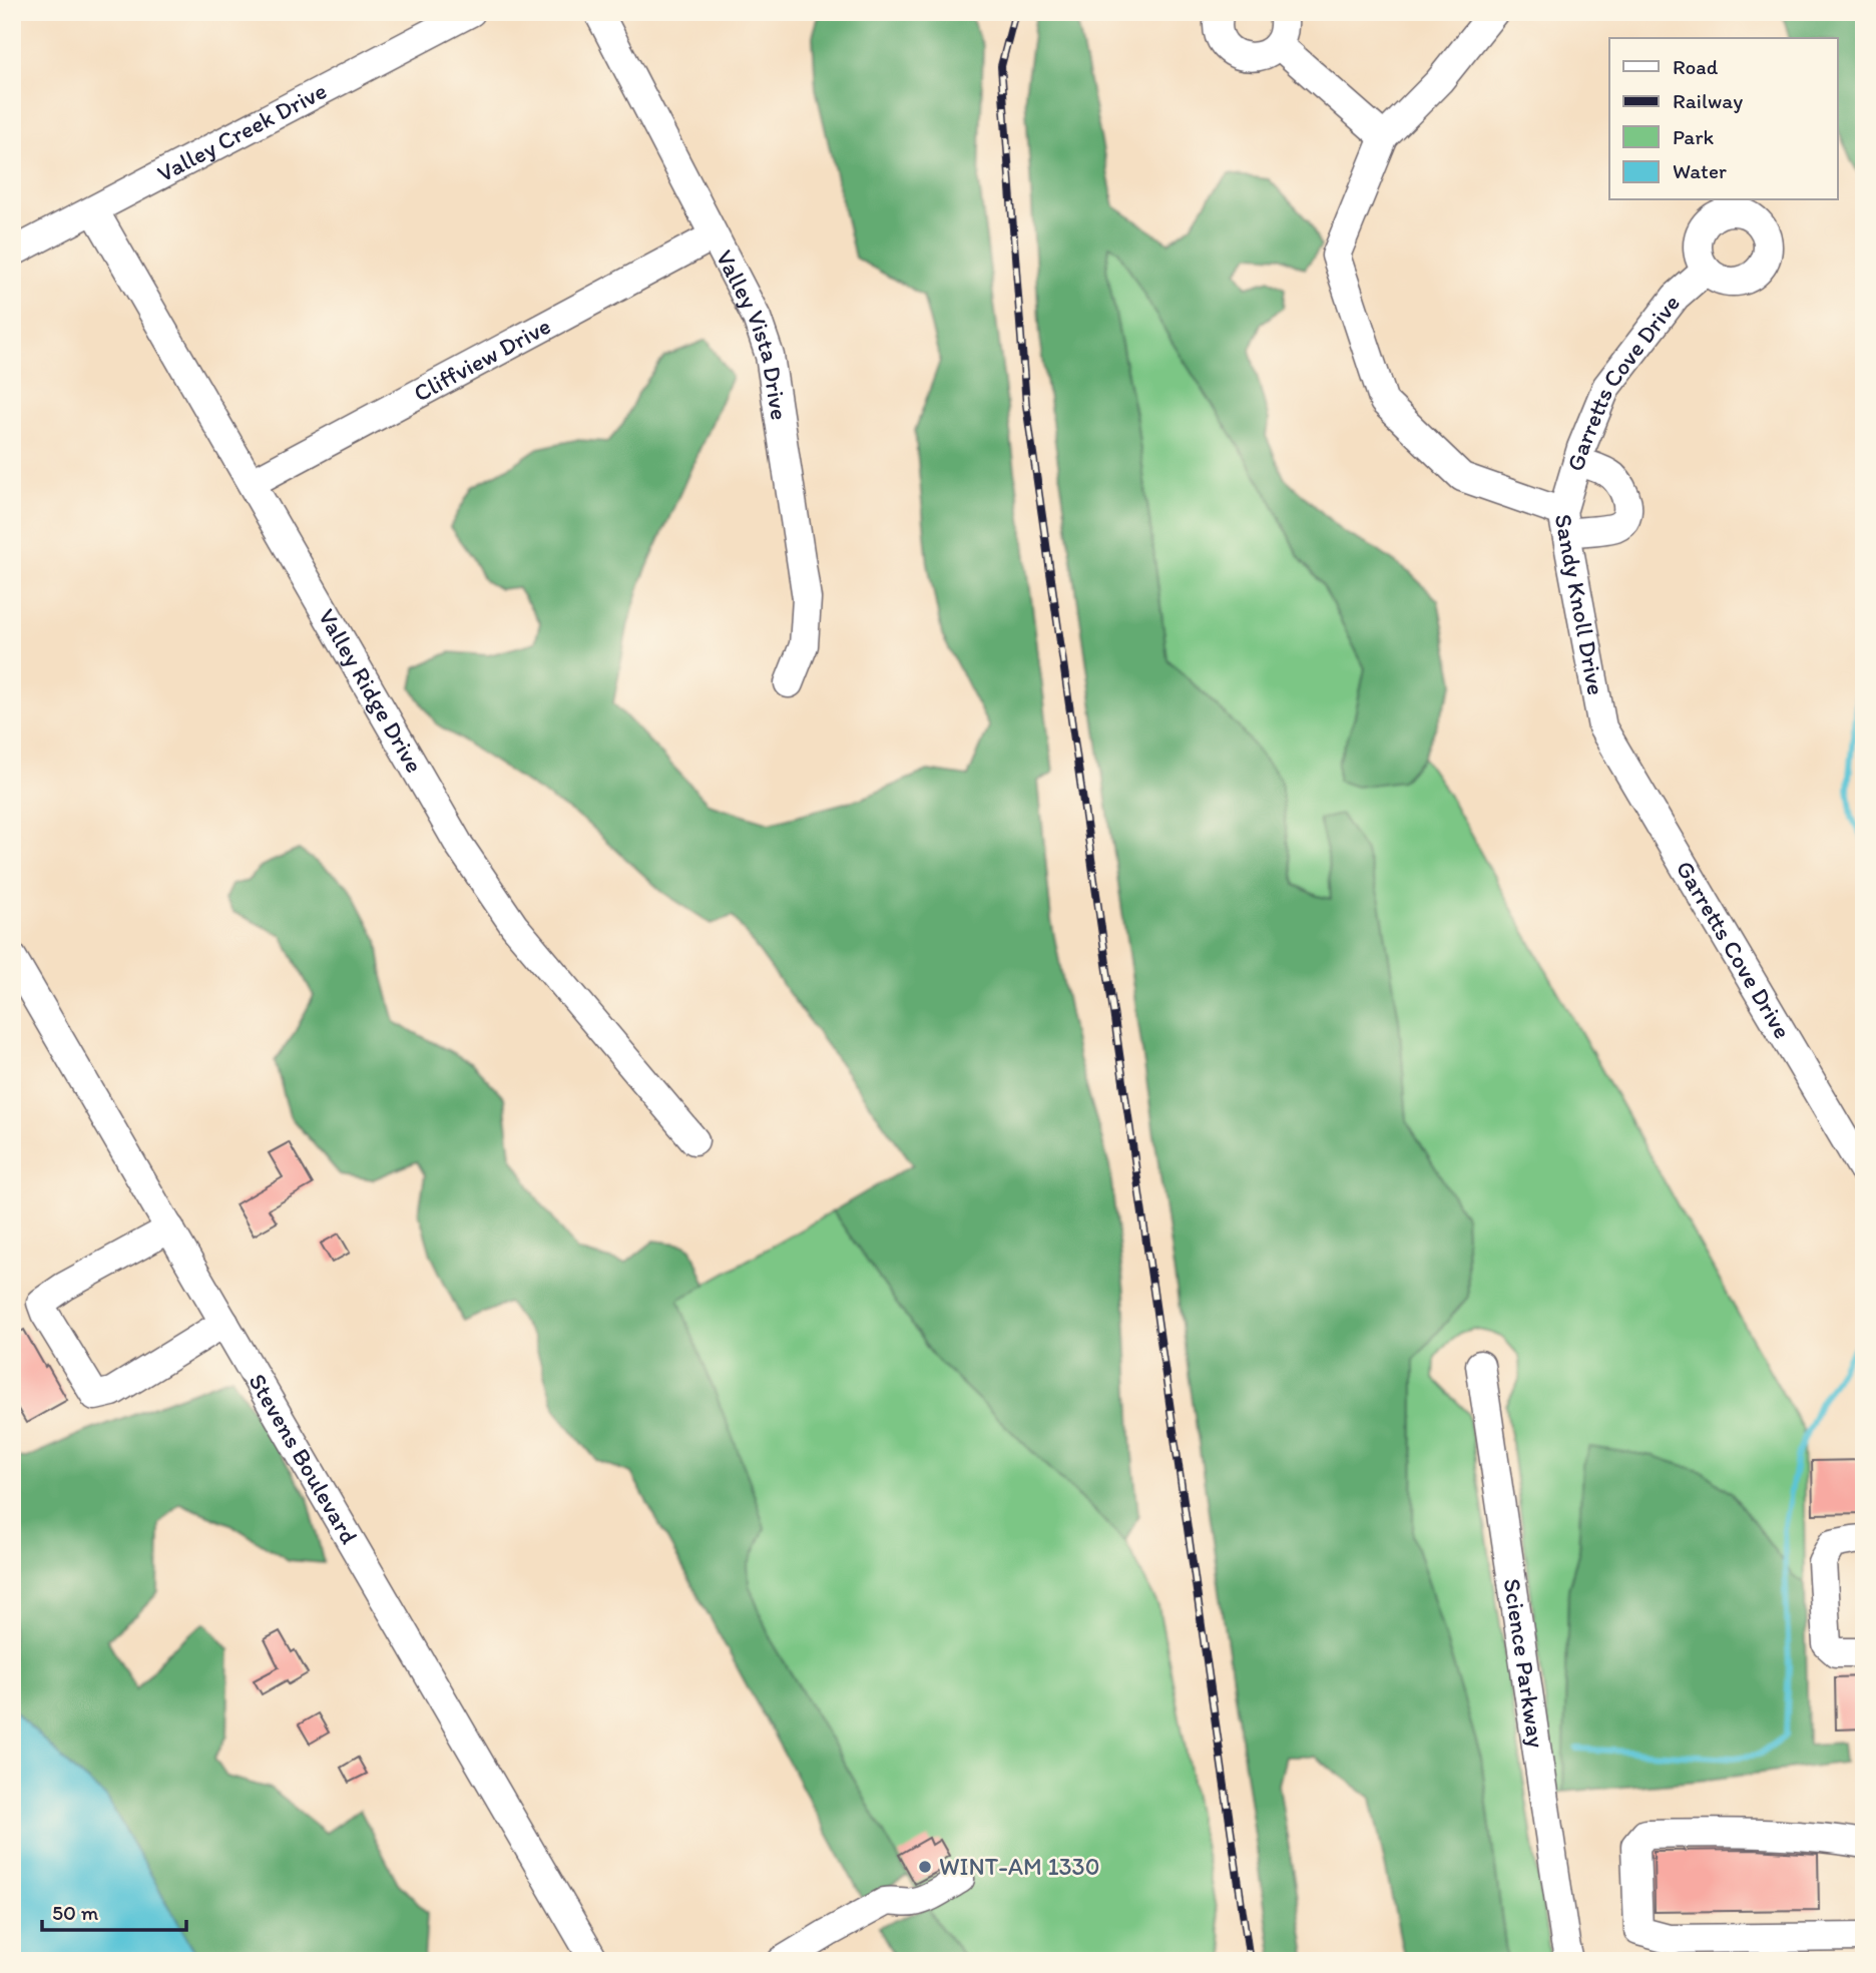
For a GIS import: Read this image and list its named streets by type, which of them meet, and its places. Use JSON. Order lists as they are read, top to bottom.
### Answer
{
  "streets": {
    "street": [
      "Valley Creek Drive",
      "Valley Vista Drive",
      "Cliffview Drive",
      "Garretts Cove Drive",
      "Sandy Knoll Drive",
      "Valley Ridge Drive",
      "Stevens Boulevard",
      "Science Parkway"
    ]
  },
  "crossings": [
    ["Valley Creek Drive", "Valley Ridge Drive"],
    ["Valley Vista Drive", "Cliffview Drive"],
    ["Cliffview Drive", "Valley Ridge Drive"],
    ["Garretts Cove Drive", "Sandy Knoll Drive"]
  ],
  "places": ["WINT-AM 1330"],
  "legend": [
    "Road",
    "Railway",
    "Park",
    "Water"
  ],
  "scale_bar": "50 m"
}
